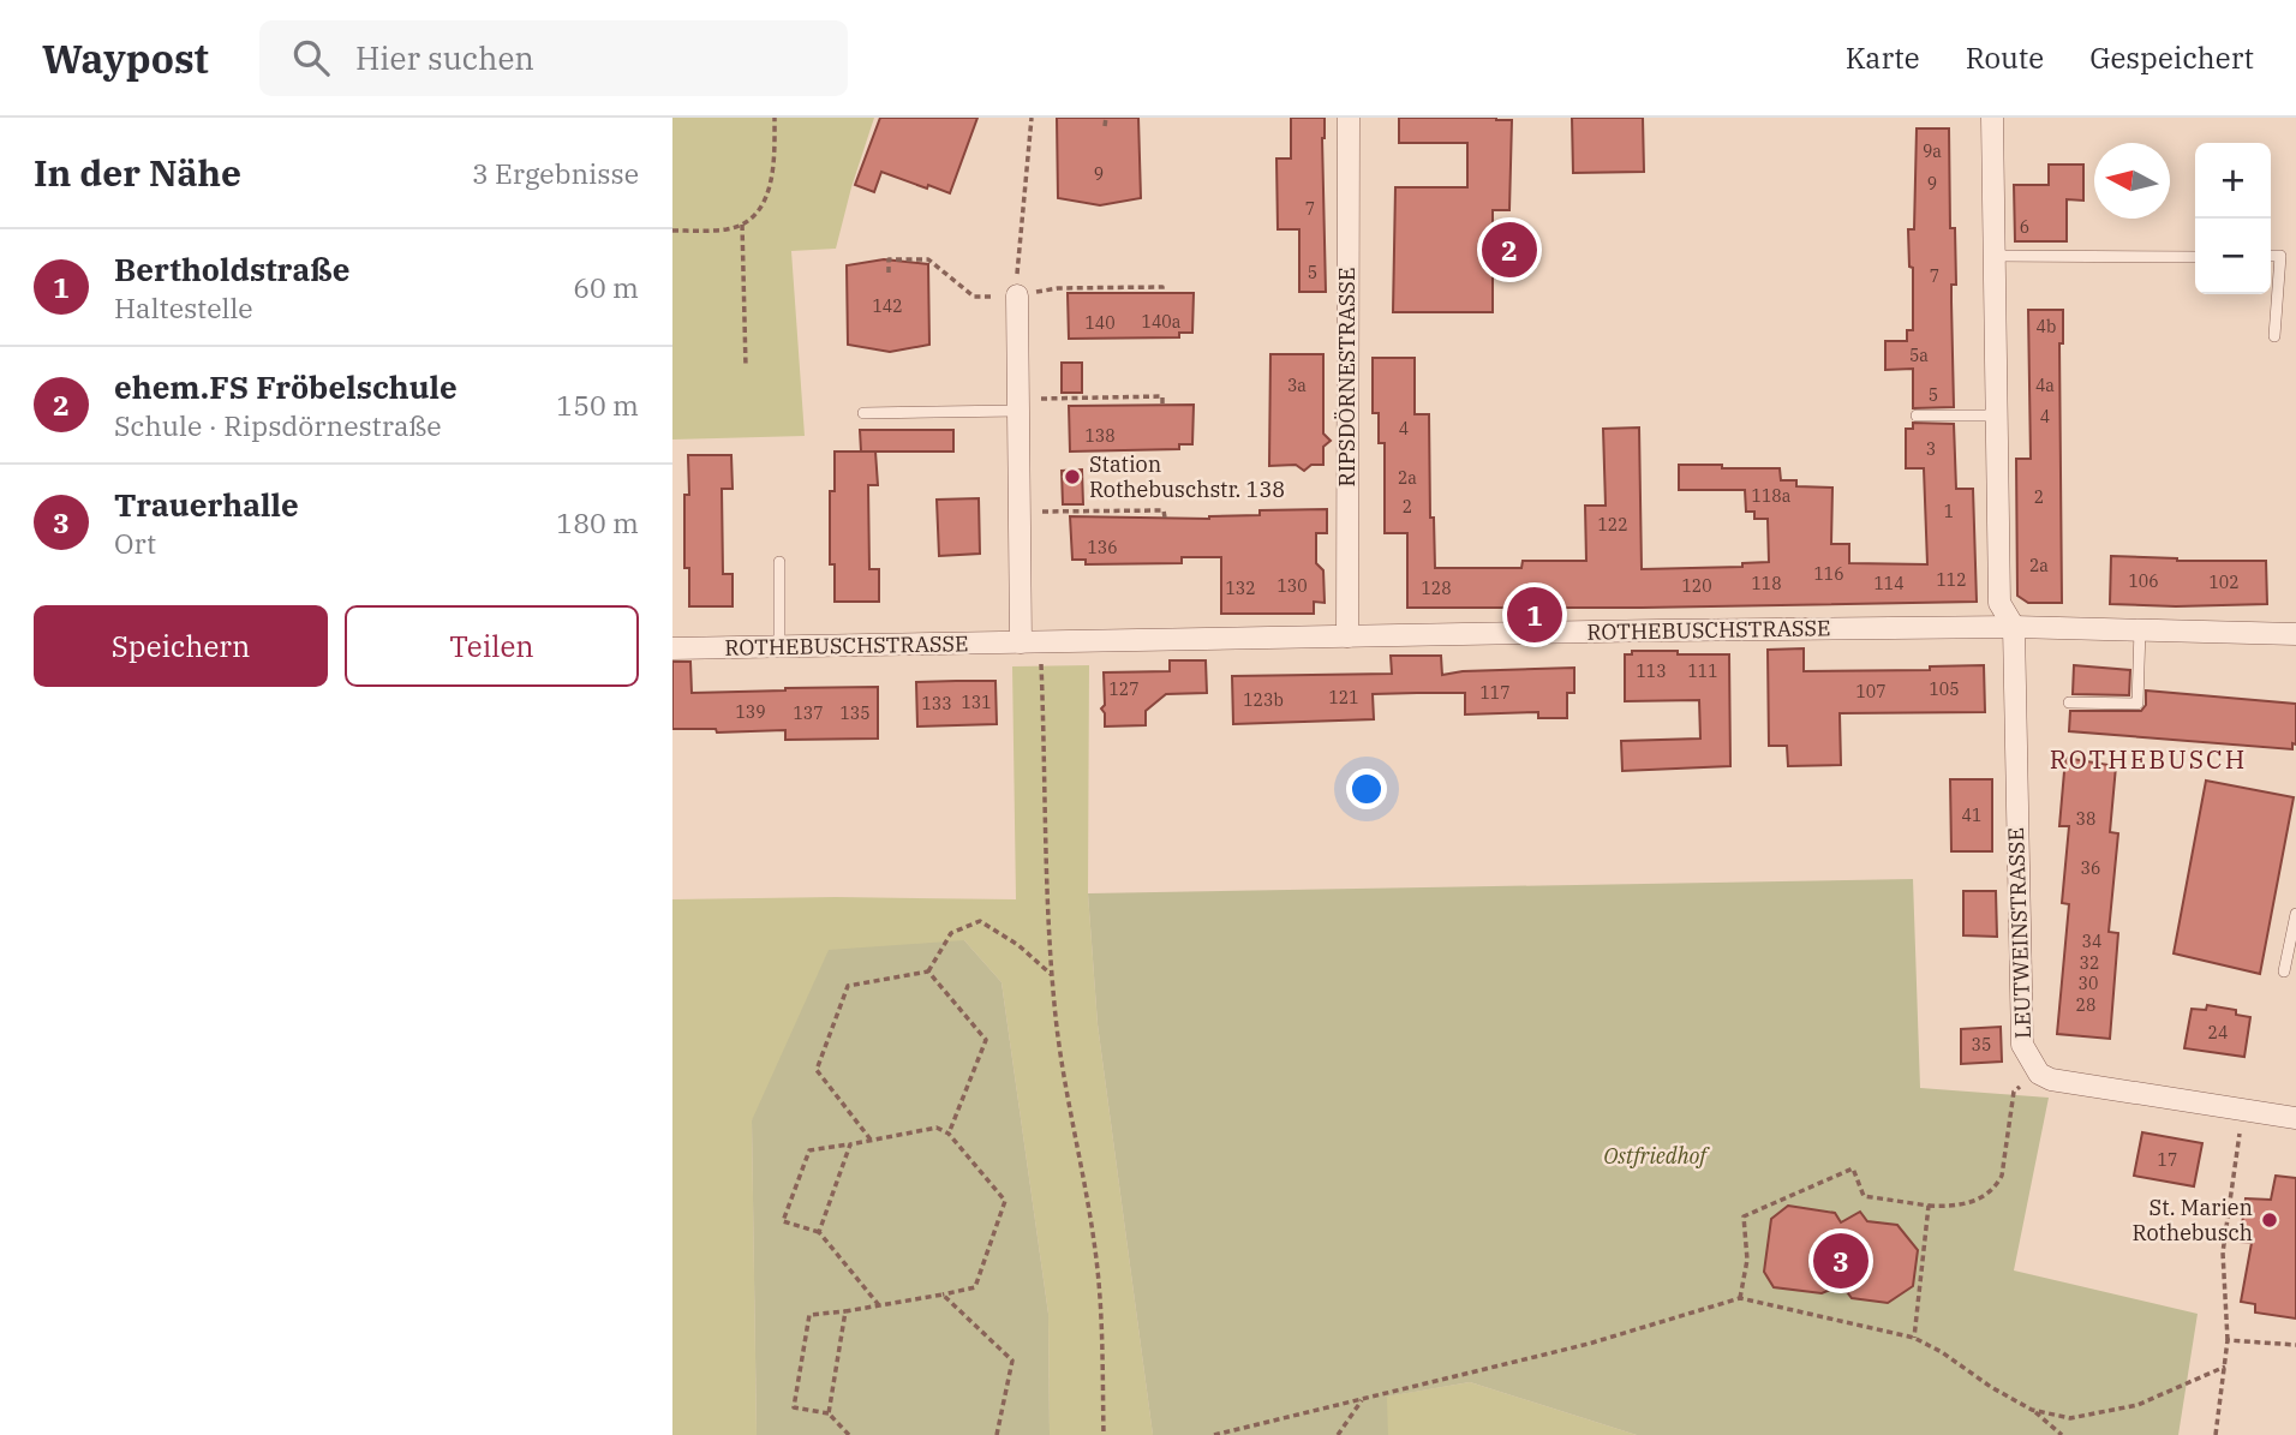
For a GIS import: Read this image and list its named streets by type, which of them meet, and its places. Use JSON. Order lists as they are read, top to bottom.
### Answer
{
  "streets": {
    "street": ["RIPSDÖRNESTRASSE", "ROTHEBUSCHSTRASSE", "LEUTWEINSTRASSE"]
  },
  "crossings": [
    ["RIPSDÖRNESTRASSE", "ROTHEBUSCHSTRASSE"],
    ["ROTHEBUSCHSTRASSE", "LEUTWEINSTRASSE"]
  ],
  "districts": ["ROTHEBUSCH"],
  "parks": ["Ostfriedhof"],
  "places": ["Station Rothebuschstr. 138", "St. Marien Rothebusch"],
  "house_numbers": [
    "9a",
    "9",
    "9",
    "7",
    "6",
    "5",
    "7",
    "142",
    "140a",
    "140",
    "4b",
    "5a",
    "3a",
    "4a",
    "5",
    "4",
    "4",
    "138",
    "3",
    "2a",
    "118a",
    "2",
    "2",
    "1",
    "122",
    "136",
    "2a",
    "116",
    "112",
    "106",
    "102",
    "118",
    "114",
    "130",
    "120",
    "132",
    "128",
    "113",
    "111",
    "127",
    "105",
    "107",
    "117",
    "121",
    "123b",
    "131",
    "133",
    "139",
    "137",
    "135",
    "41",
    "38",
    "36",
    "34",
    "32",
    "30",
    "28",
    "24",
    "35",
    "17"
  ],
  "north": "left",
  "page": {
    "header": "Waypost",
    "search": "Hier suchen",
    "nav": ["Karte", "Route", "Gespeichert"],
    "heading": ["In der Nähe", "3 Ergebnisse"],
    "map_buttons": ["+", "−"],
    "pins": ["2", "1", "3"],
    "list": [
      {
        "mark": "1",
        "name": "Bertholdstraße",
        "note": "Haltestelle",
        "value": "60 m"
      },
      {
        "mark": "2",
        "name": "ehem.FS Fröbelschule",
        "note": "Schule · Ripsdörnestraße",
        "value": "150 m"
      },
      {
        "mark": "3",
        "name": "Trauerhalle",
        "note": "Ort",
        "value": "180 m"
      }
    ],
    "buttons": ["Speichern", "Teilen"]
  }
}
